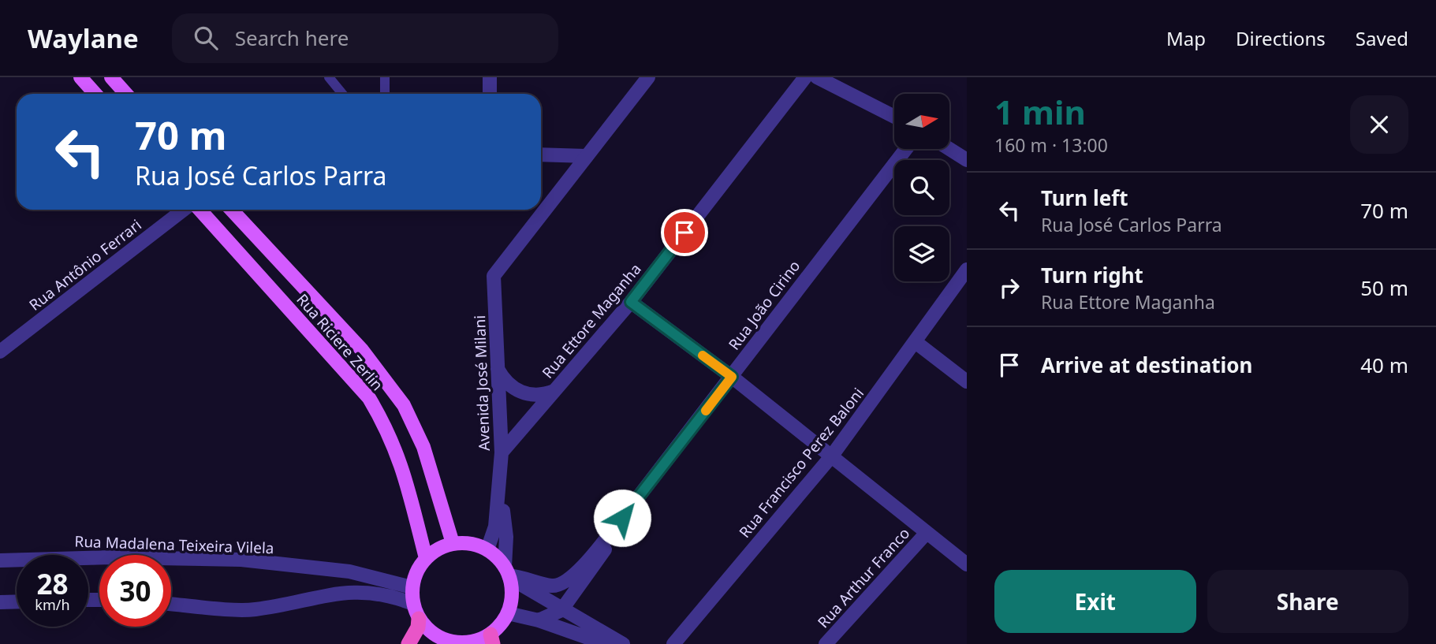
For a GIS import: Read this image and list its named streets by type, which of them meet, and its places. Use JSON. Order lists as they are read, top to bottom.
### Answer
{
  "streets": {
    "main road": ["Rua Riciere Zerlin"],
    "street": [
      "Rua Antônio Ferrari",
      "Rua João Cirino",
      "Rua Ettore Maganha",
      "Avenida José Milani",
      "Rua Francisco Perez Baloni",
      "Rua Madalena Teixeira Vilela",
      "Rua Arthur Franco"
    ]
  },
  "crossings": [
    ["Rua Ettore Maganha", "Avenida José Milani"],
    ["Rua Riciere Zerlin", "Avenida José Milani"],
    ["Rua Riciere Zerlin", "Rua Madalena Teixeira Vilela"],
    ["Avenida José Milani", "Rua Madalena Teixeira Vilela"]
  ],
  "north": "right",
  "page": {
    "header": "Waylane",
    "search": "Search here",
    "nav": ["Map", "Directions", "Saved"],
    "heading": ["1 min", "160 m · 13:00"],
    "turn": ["70 m", "Rua José Carlos Parra"],
    "list": [
      {
        "name": "Turn left",
        "note": "Rua José Carlos Parra",
        "value": "70 m"
      },
      {
        "name": "Turn right",
        "note": "Rua Ettore Maganha",
        "value": "50 m"
      },
      {
        "name": "Arrive at destination",
        "value": "40 m"
      }
    ],
    "speed": "28 km/h",
    "limit": "30",
    "buttons": ["Exit", "Share"]
  }
}
